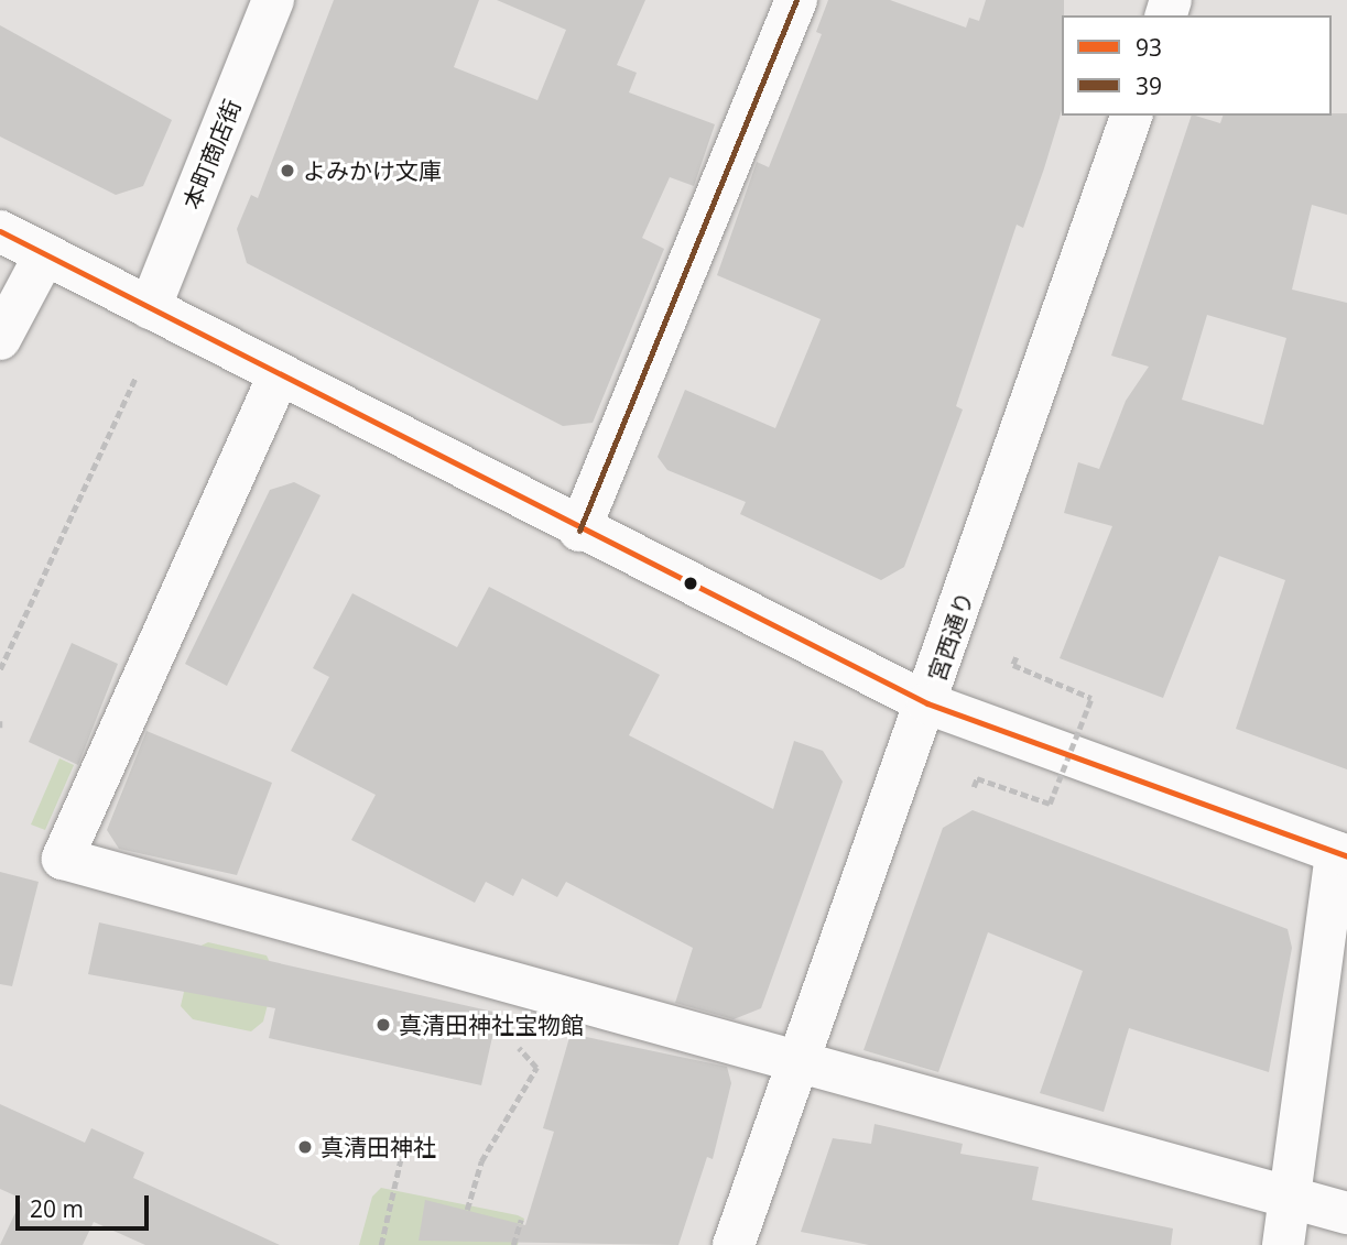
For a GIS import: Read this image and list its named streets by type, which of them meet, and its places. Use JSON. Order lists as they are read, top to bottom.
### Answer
{
  "streets": {
    "main road": ["本町商店街", "宮西通り"]
  },
  "places": ["よみかけ文庫", "真清田神社宝物館", "真清田神社"],
  "lines": ["transit line 39", "transit line 93"],
  "legend": ["93", "39"],
  "scale_bar": "20 m"
}
